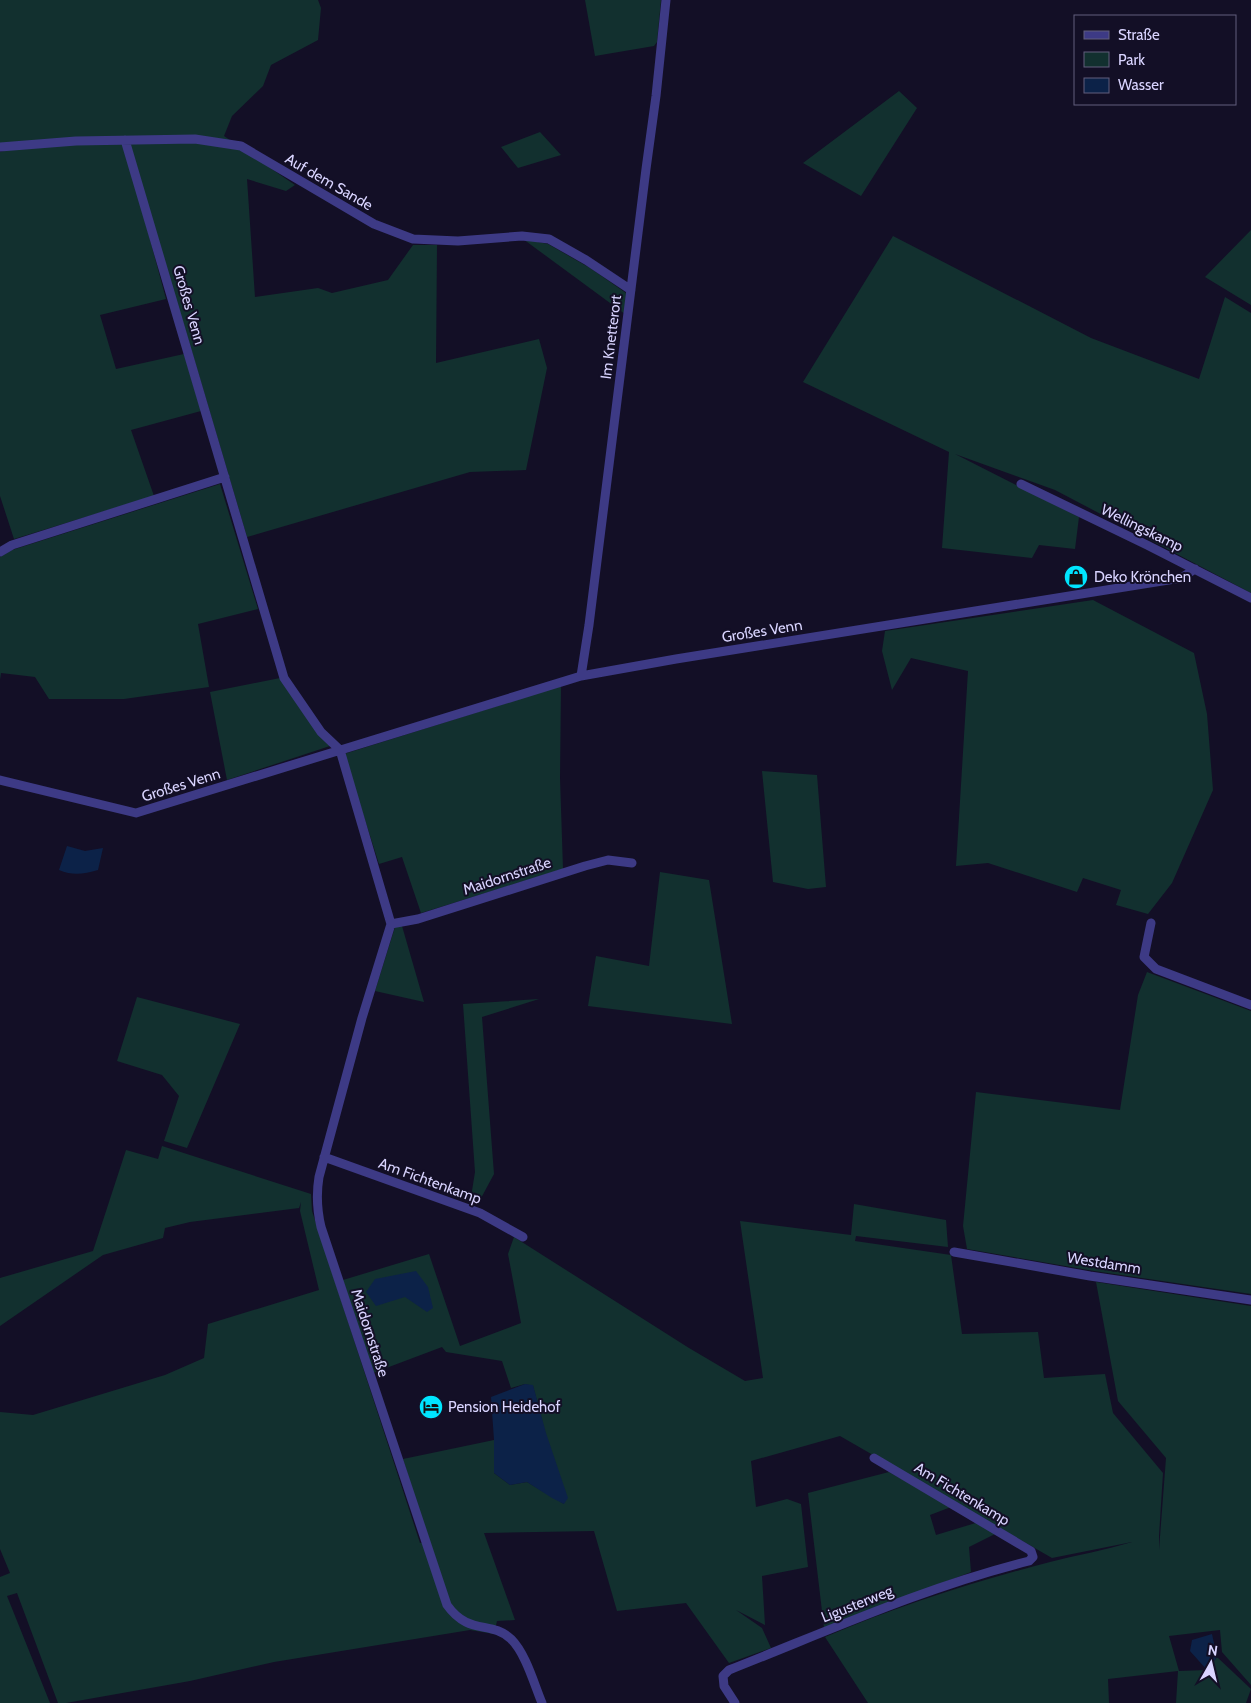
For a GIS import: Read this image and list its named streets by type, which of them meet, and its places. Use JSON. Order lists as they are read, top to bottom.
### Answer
{
  "streets": {
    "street": [
      "Auf dem Sande",
      "Großes Venn",
      "Im Knetterort",
      "Wellingskamp",
      "Maidornstraße",
      "Am Fichtenkamp",
      "Westdamm",
      "Ligusterweg"
    ]
  },
  "crossings": [
    ["Auf dem Sande", "Großes Venn"],
    ["Auf dem Sande", "Im Knetterort"],
    ["Großes Venn", "Im Knetterort"],
    ["Großes Venn", "Wellingskamp"],
    ["Maidornstraße", "Am Fichtenkamp"],
    ["Am Fichtenkamp", "Ligusterweg"]
  ],
  "places": {
    "shop": ["Deko Krönchen"],
    "hotel": ["Pension Heidehof"]
  },
  "legend": ["Straße", "Park", "Wasser"],
  "north": "top"
}
